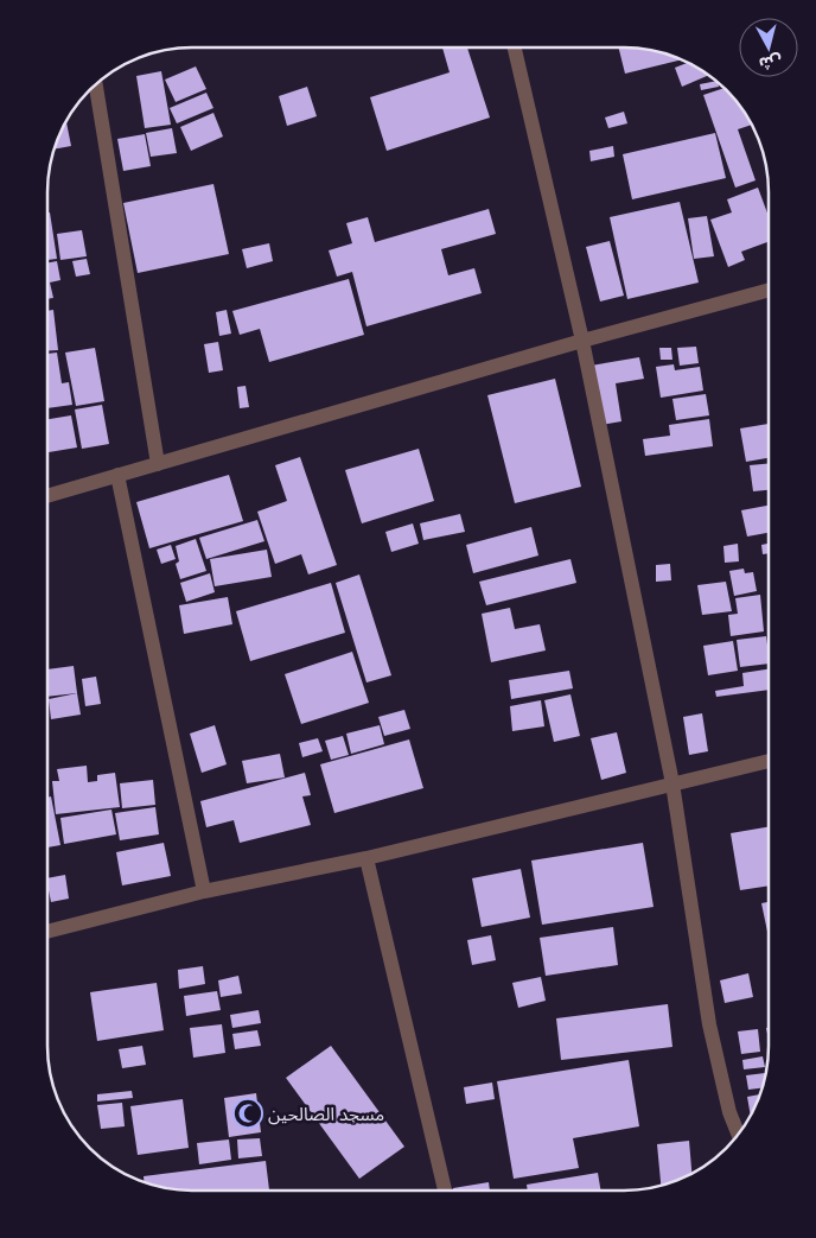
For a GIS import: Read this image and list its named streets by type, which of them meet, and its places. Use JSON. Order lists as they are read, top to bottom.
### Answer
{
  "places": {
    "mosque": ["مسجد الصالحين"]
  },
  "north": "bottom"
}
